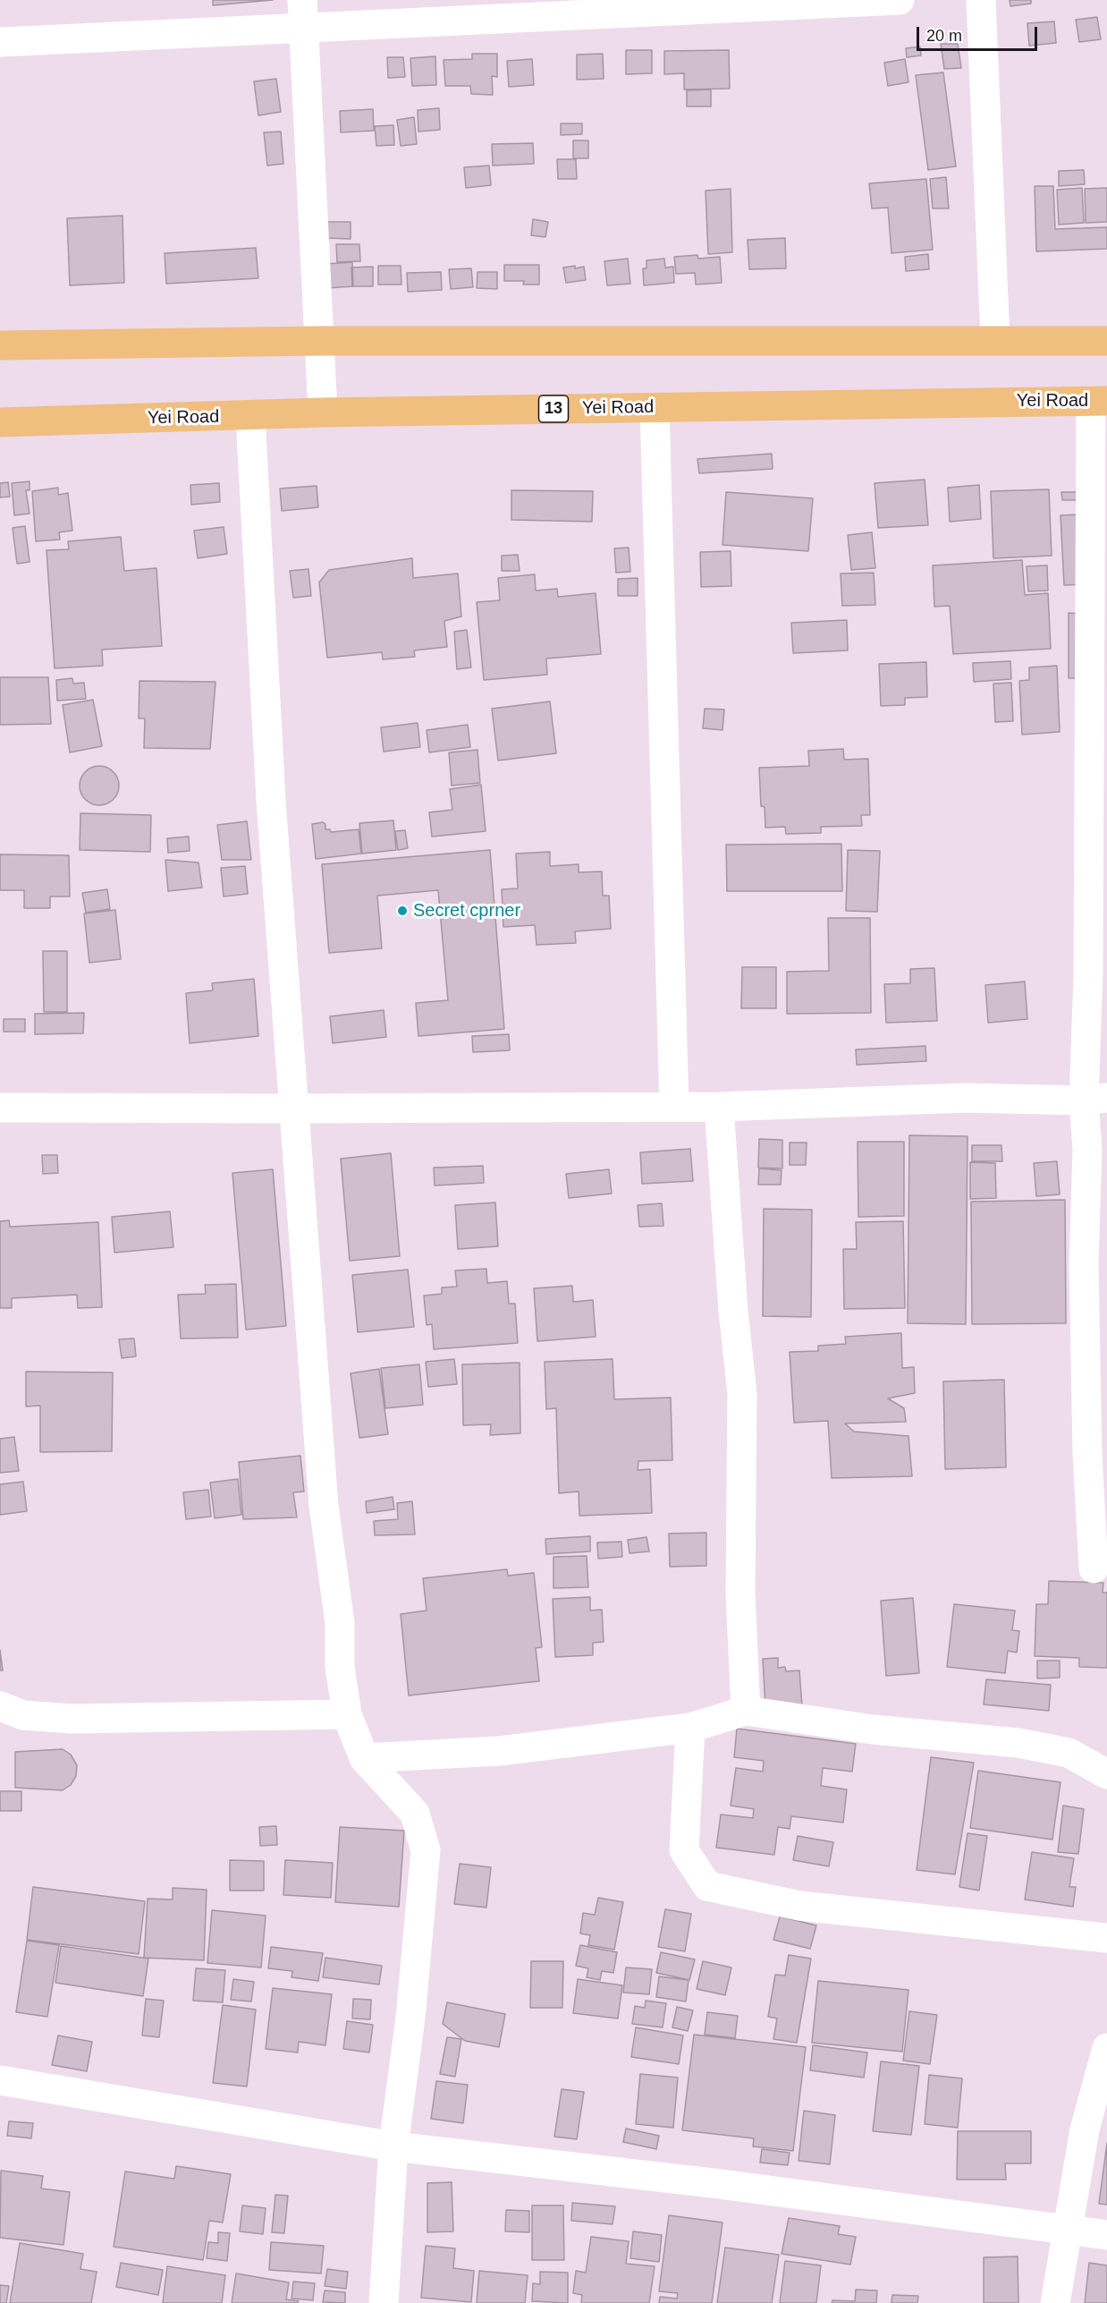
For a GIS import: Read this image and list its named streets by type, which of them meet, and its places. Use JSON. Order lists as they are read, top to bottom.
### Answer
{
  "streets": {
    "main road": ["Yei Road", "13"]
  },
  "places": ["Secret cprner"],
  "scale_bar": "20 m"
}
